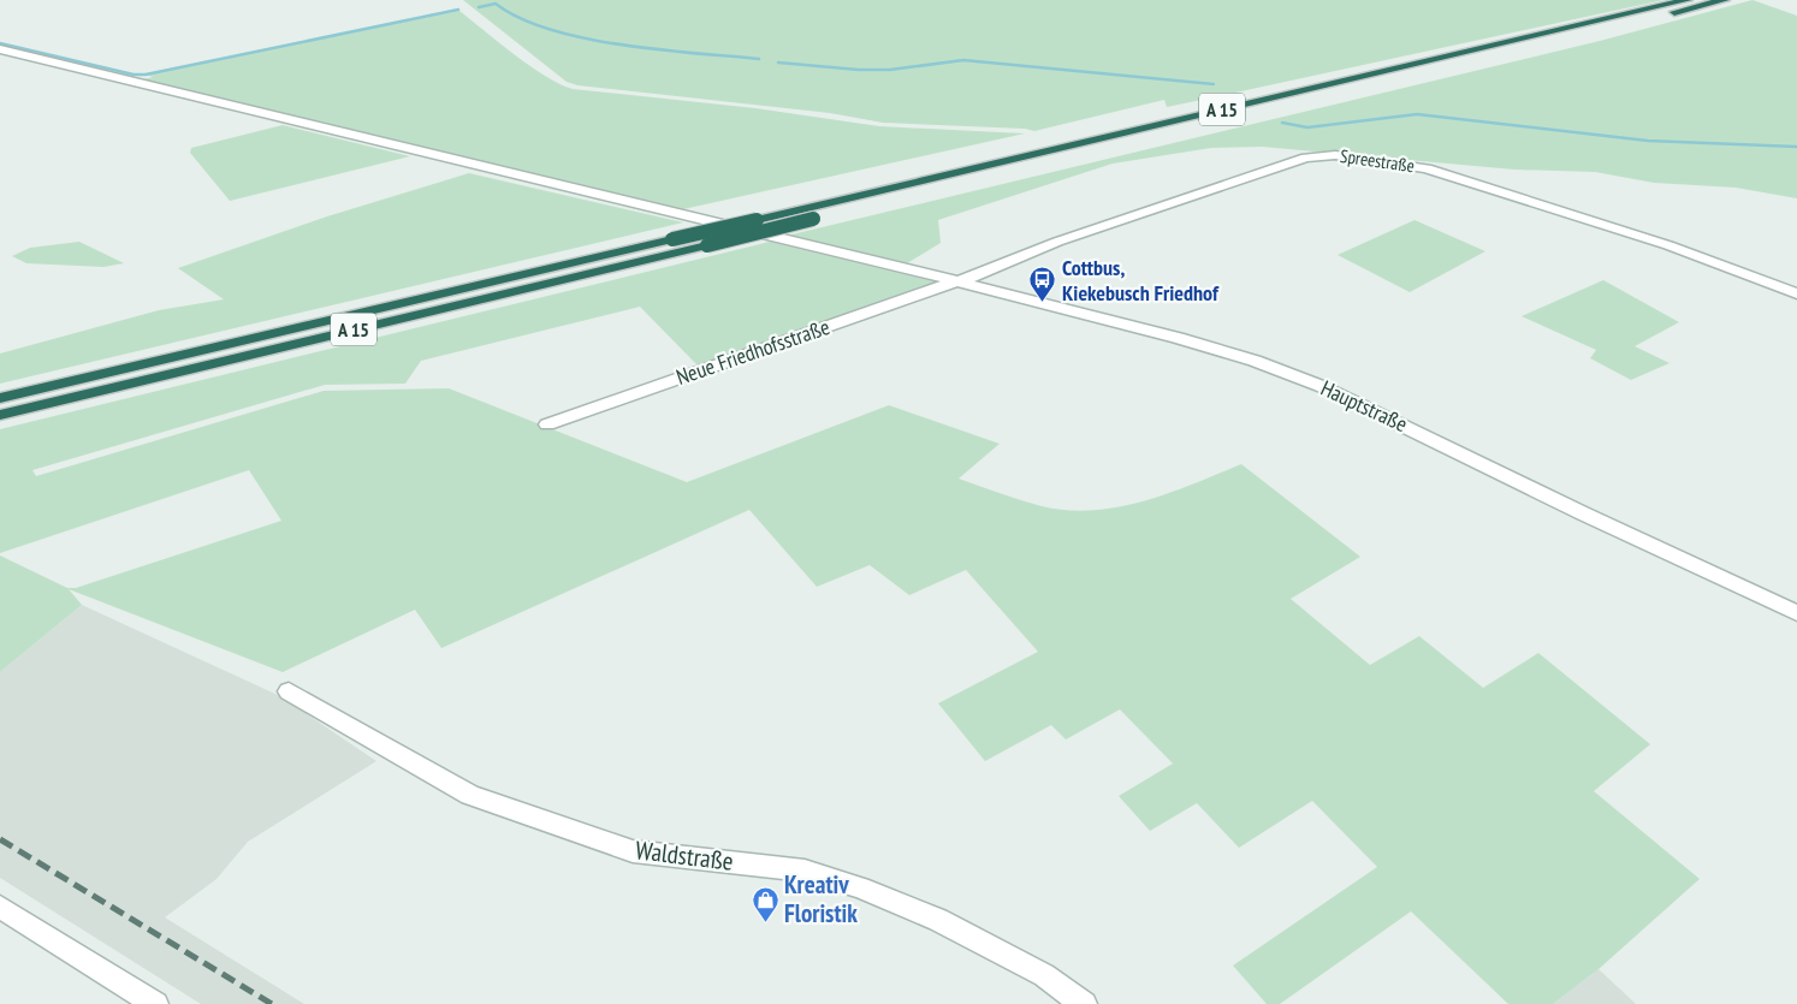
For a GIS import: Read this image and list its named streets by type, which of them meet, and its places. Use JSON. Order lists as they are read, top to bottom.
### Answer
{
  "streets": {
    "highway": ["A 15"],
    "street": [
      "Spreestraße",
      "Neue Friedhofsstraße",
      "Hauptstraße",
      "Waldstraße"
    ]
  },
  "crossings": [
    ["Spreestraße", "Neue Friedhofsstraße"],
    ["Spreestraße", "Hauptstraße"],
    ["Neue Friedhofsstraße", "Hauptstraße"]
  ],
  "places": {
    "bus stop": ["Cottbus, Kiekebusch Friedhof"],
    "shop": ["Kreativ Floristik"]
  }
}
